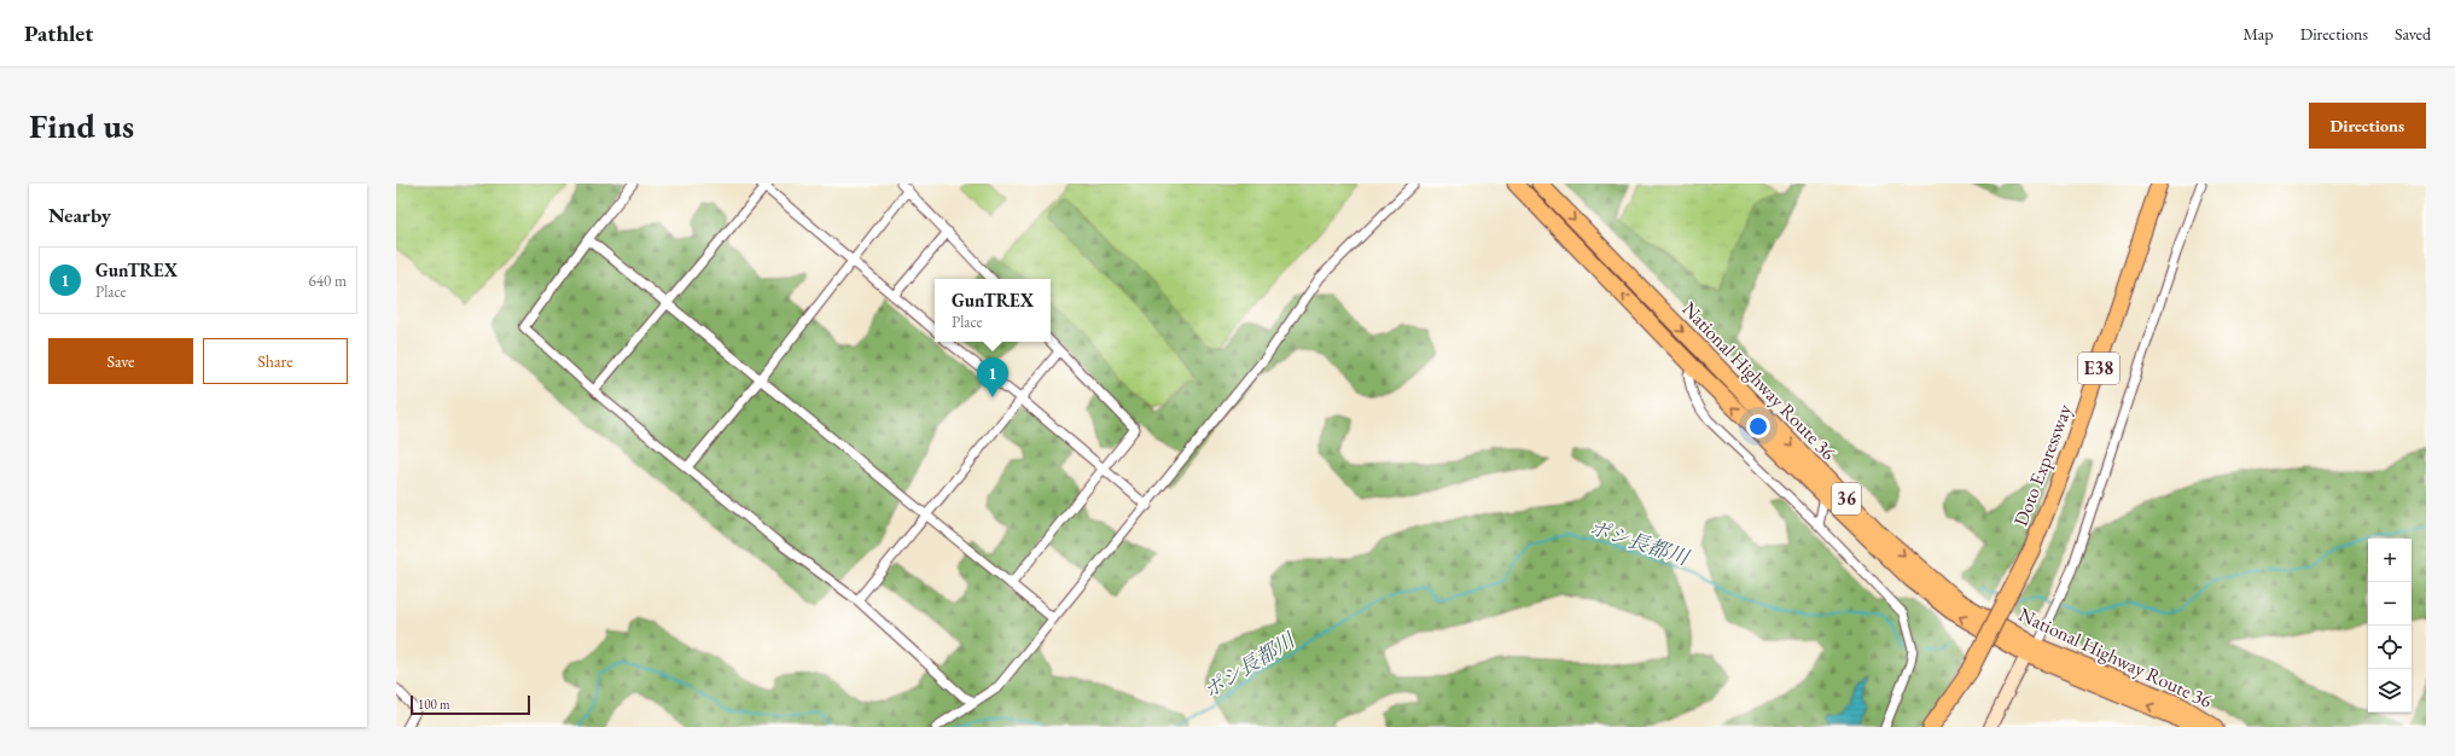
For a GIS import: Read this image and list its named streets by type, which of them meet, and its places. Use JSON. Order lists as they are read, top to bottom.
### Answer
{
  "streets": {
    "highway": [
      "E38",
      "National Highway Route 36",
      "Doto Expressway",
      "36"
    ]
  },
  "water": ["ポシ長都川"],
  "scale_bar": "100 m",
  "page": {
    "header": "Pathlet",
    "nav": ["Map", "Directions", "Saved"],
    "buttons": [
      "Directions",
      ["Save", "Share"]
    ],
    "title": "Find us",
    "heading": "Nearby",
    "list": [
      {
        "mark": "1",
        "name": "GunTREX",
        "note": "Place",
        "value": "640 m"
      }
    ],
    "popup": ["GunTREX", "Place"],
    "pins": "1",
    "map_buttons": ["+", "−"],
    "scale": "100 m"
  }
}
